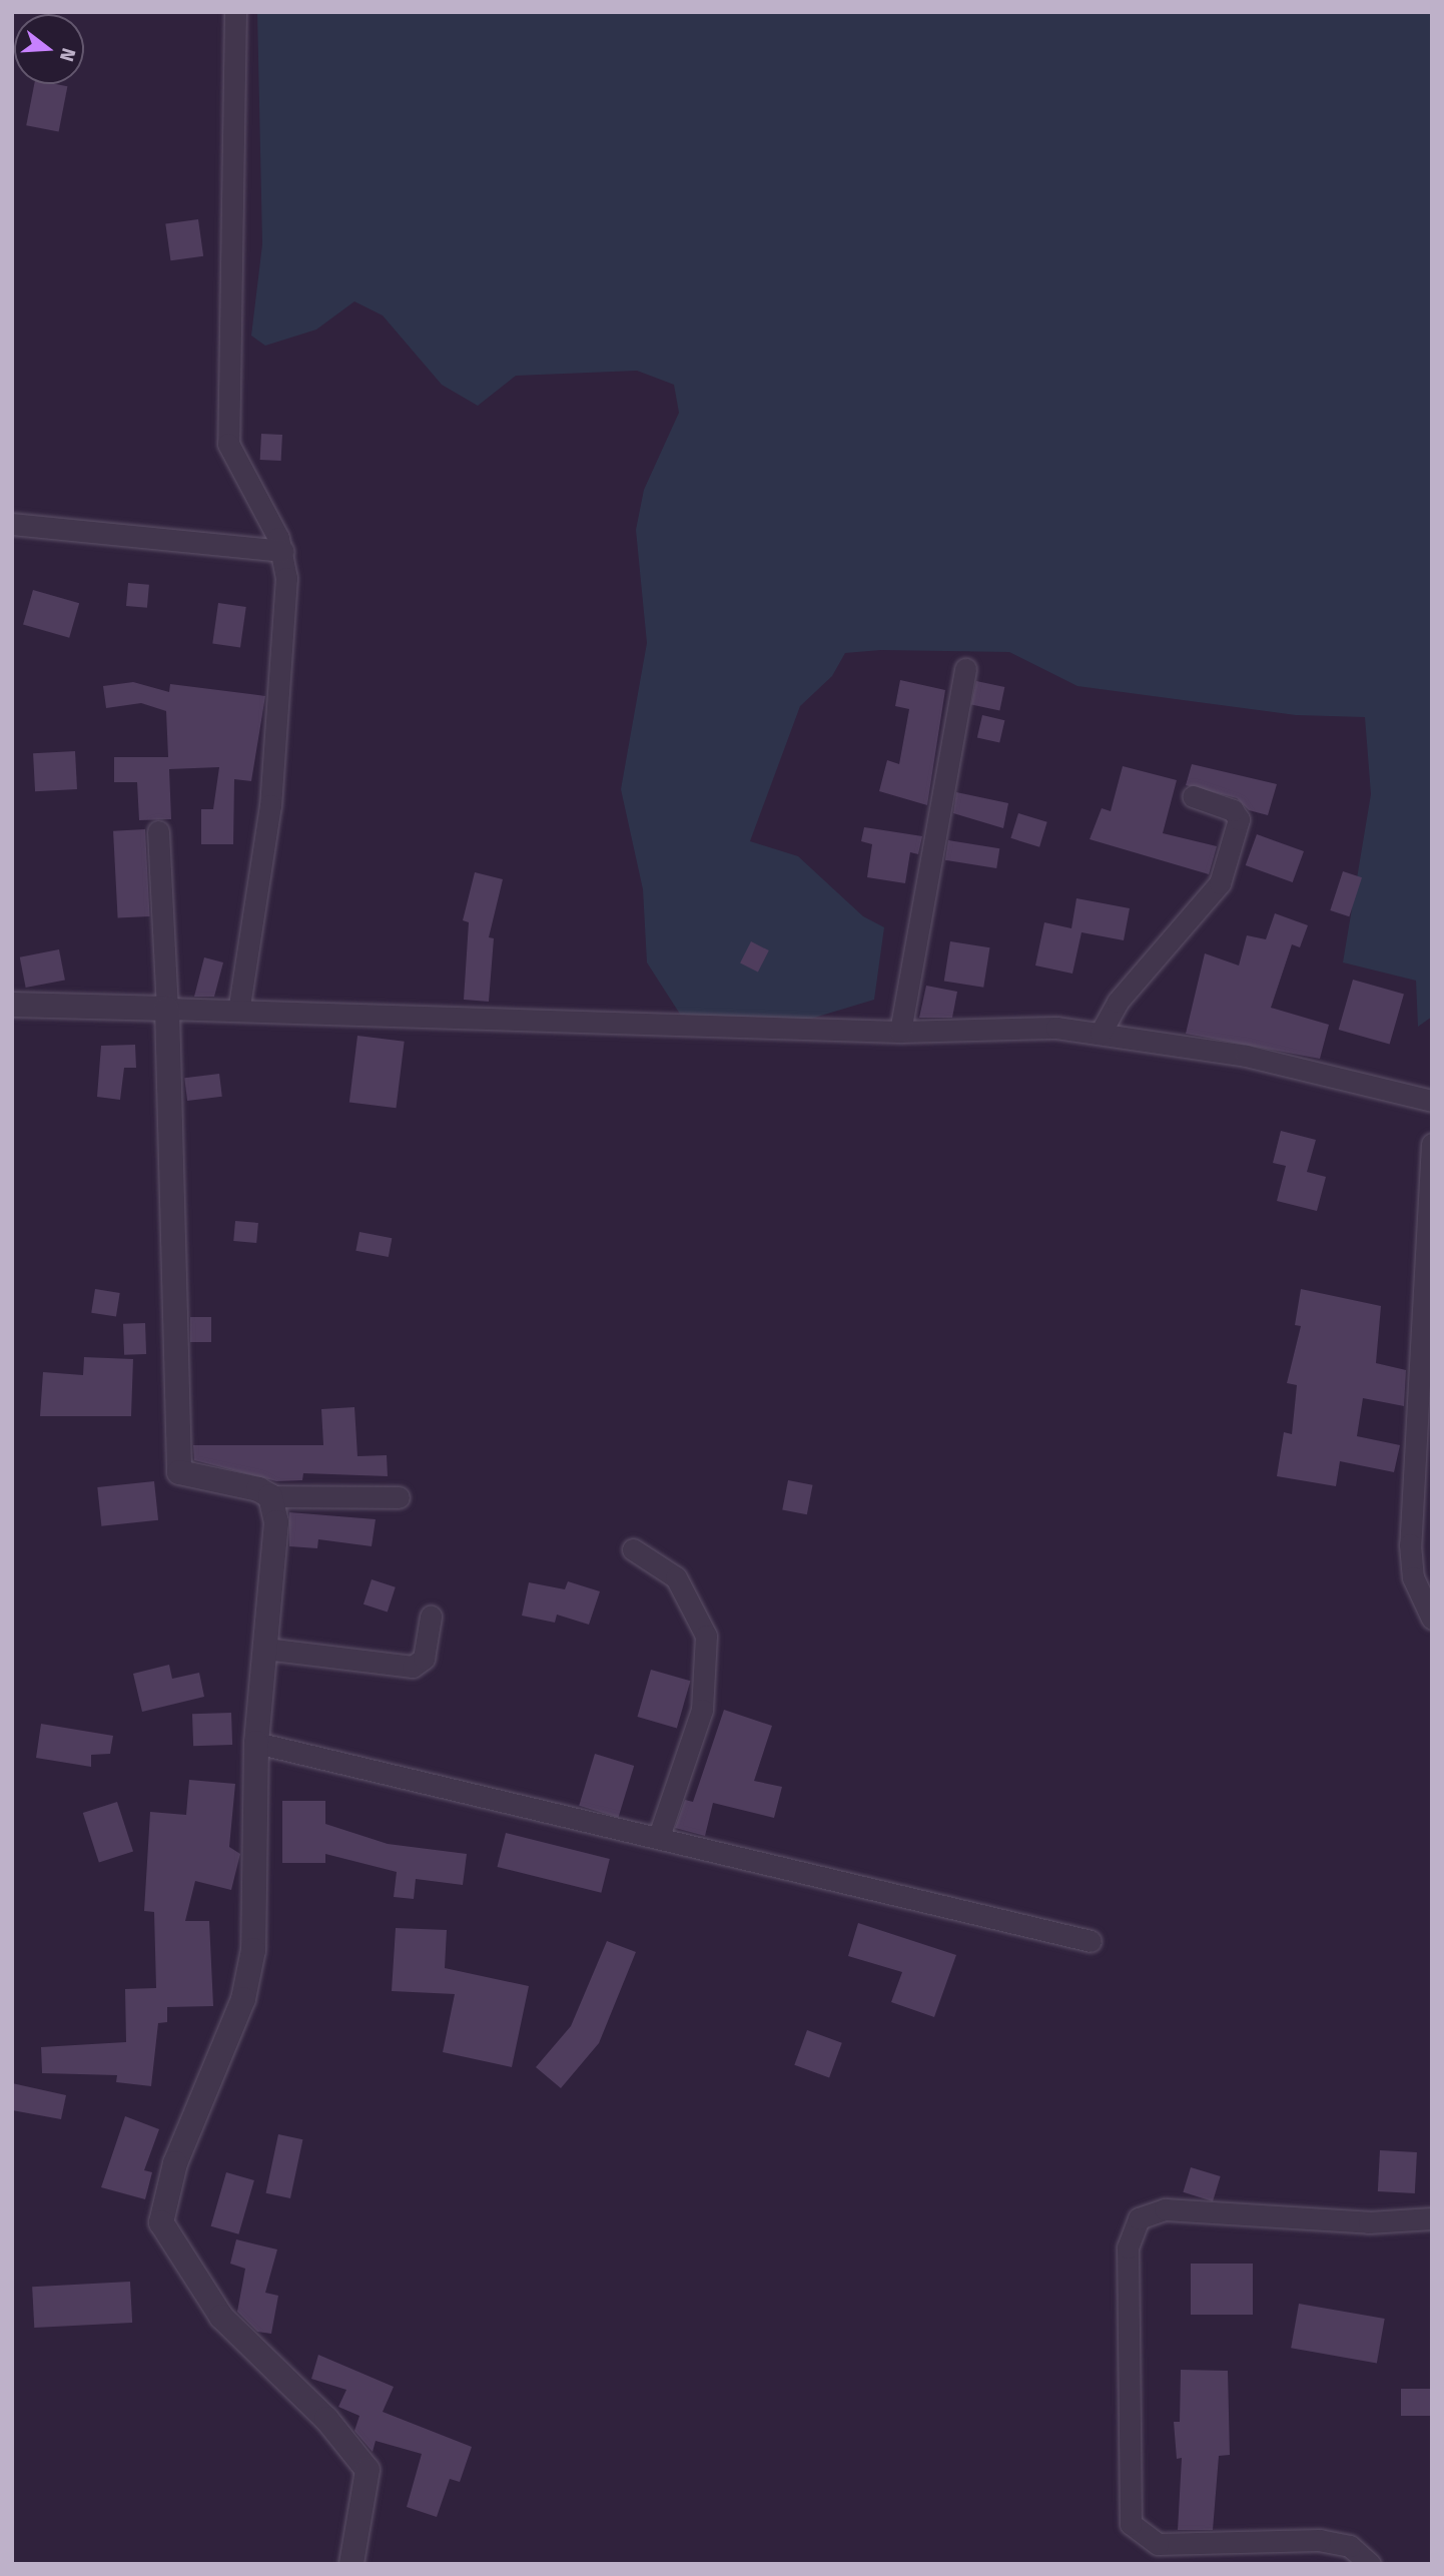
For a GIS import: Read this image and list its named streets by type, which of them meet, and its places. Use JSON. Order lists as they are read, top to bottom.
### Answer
{
  "north": "right"
}
